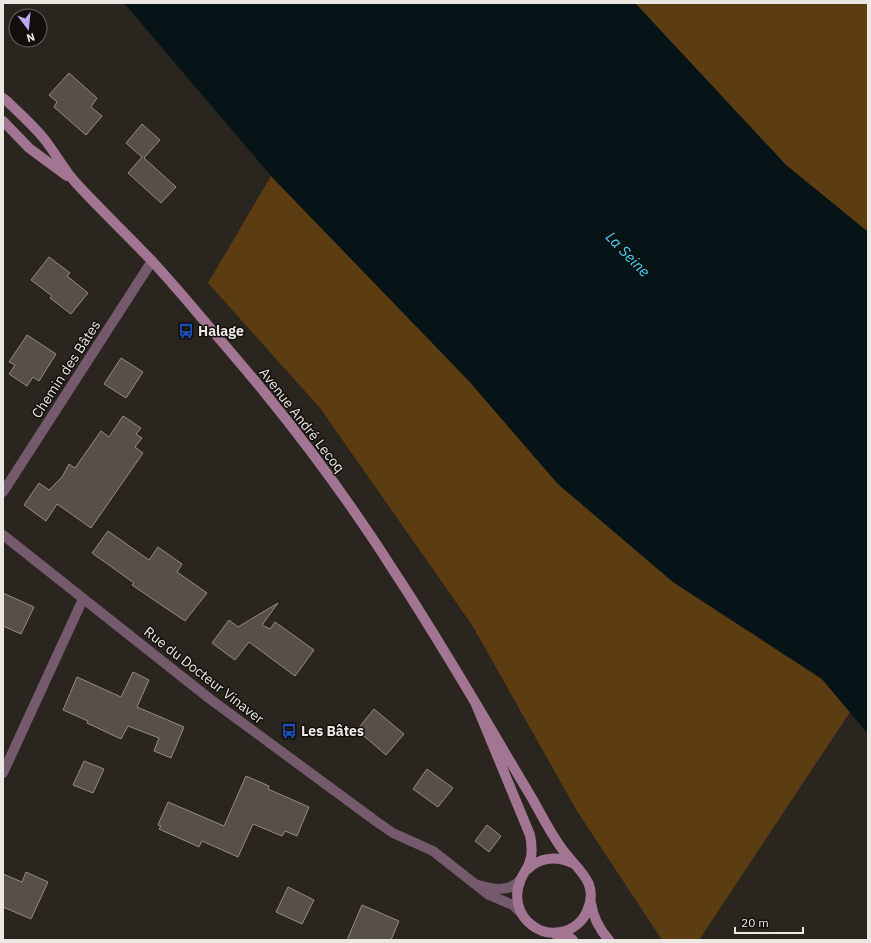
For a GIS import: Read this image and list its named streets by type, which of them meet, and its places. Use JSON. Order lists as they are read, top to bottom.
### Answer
{
  "streets": {
    "main road": ["Avenue André Lecoq"],
    "street": ["Chemin des Bâtes", "Rue du Docteur Vinaver"]
  },
  "crossings": [
    ["Chemin des Bâtes", "Avenue André Lecoq"]
  ],
  "water": ["La Seine"],
  "places": {
    "bus stop": ["Halage", "Les Bâtes"]
  },
  "scale_bar": "20 m",
  "north": "bottom"
}
